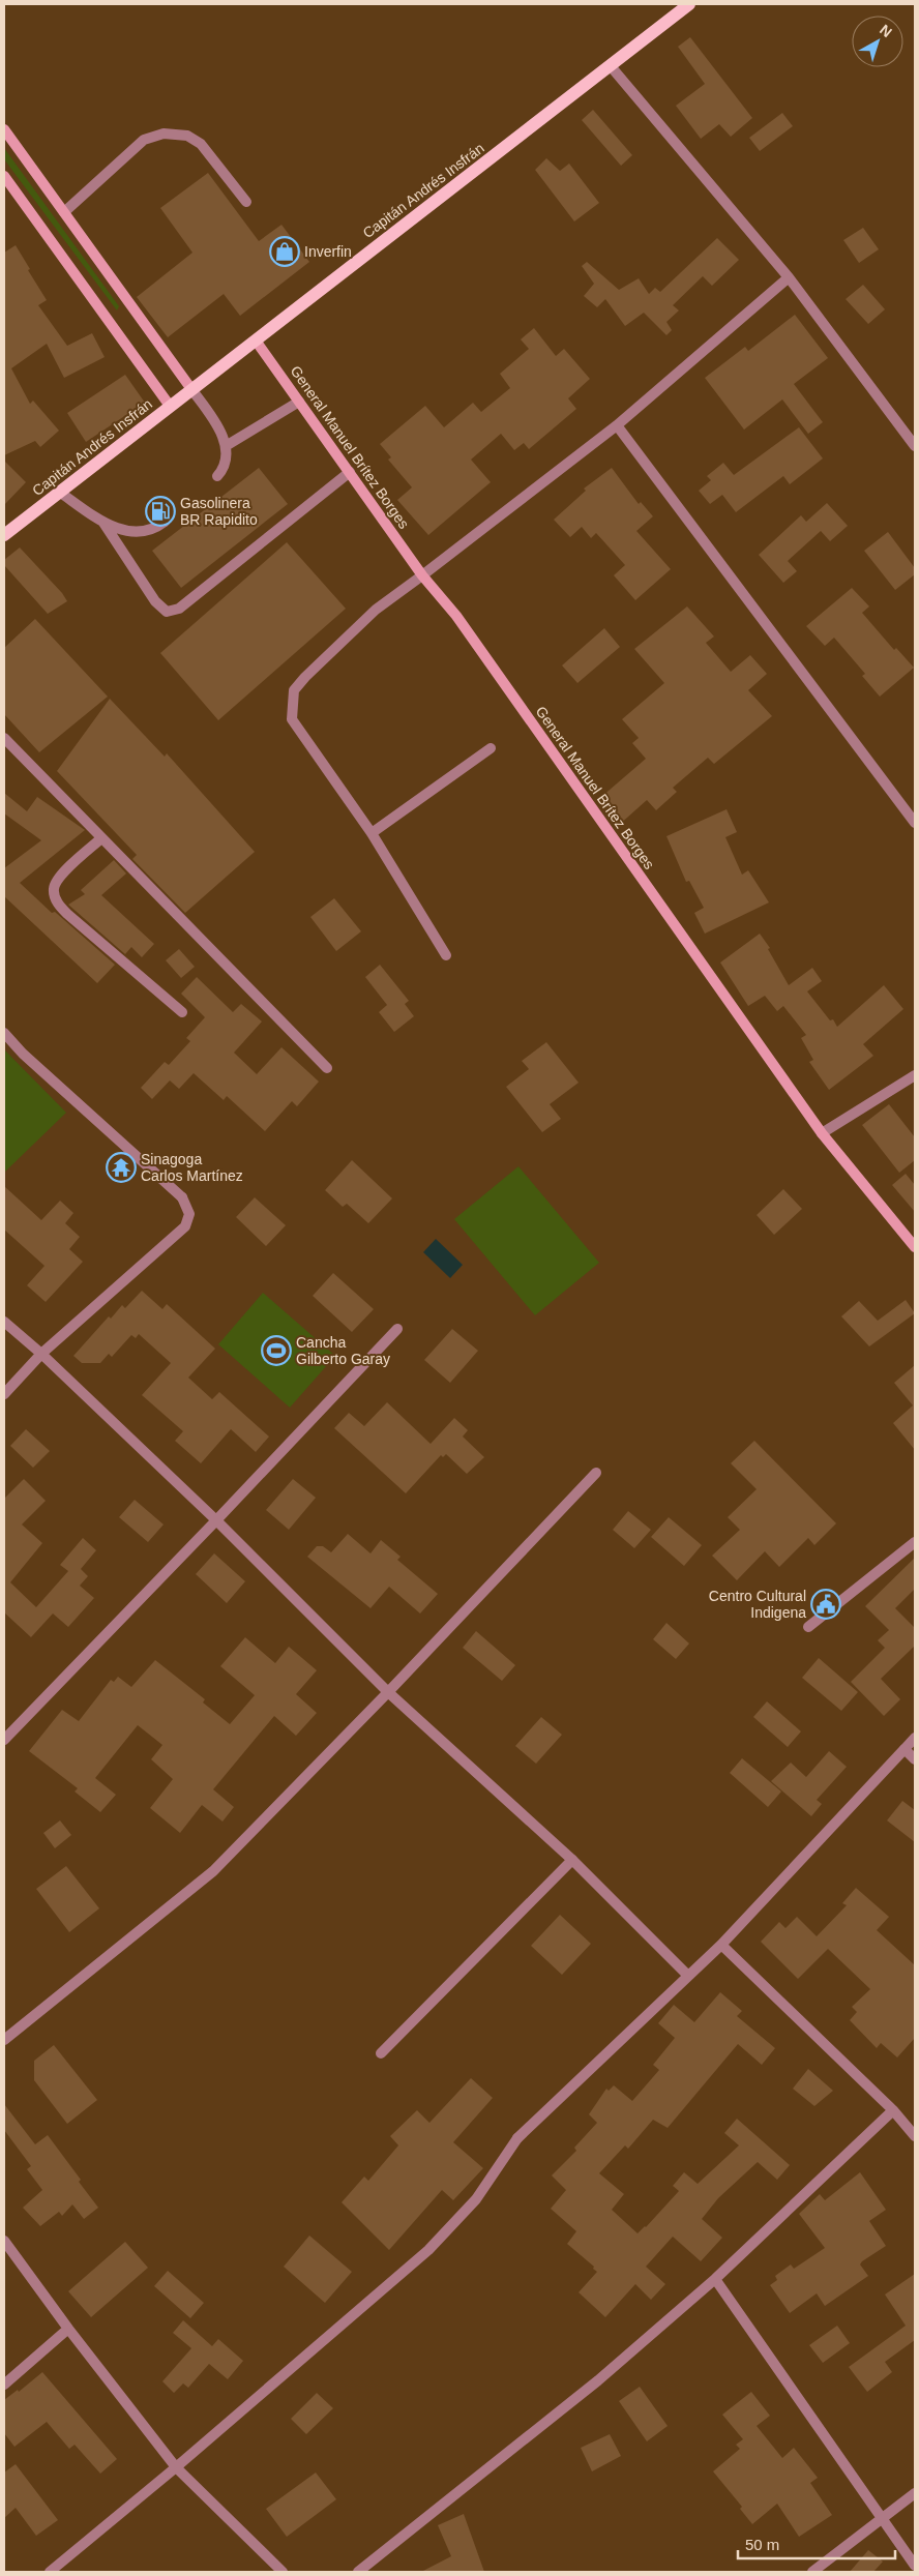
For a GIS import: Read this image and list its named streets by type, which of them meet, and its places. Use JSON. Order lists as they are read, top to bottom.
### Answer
{
  "streets": {
    "main road": ["Capitán Andrés Insfrán"],
    "street": ["General Manuel Brítez Borges"]
  },
  "crossings": [
    ["Capitán Andrés Insfrán", "General Manuel Brítez Borges"]
  ],
  "places": {
    "shop": ["Inverfin"],
    "fuel station": ["Gasolinera BR Rapidito"],
    "temple": ["Sinagoga Carlos Martínez"],
    "sports": ["Cancha Gilberto Garay"],
    "public building": ["Centro Cultural Indigena"]
  },
  "scale_bar": "50 m",
  "north": "top right"
}
